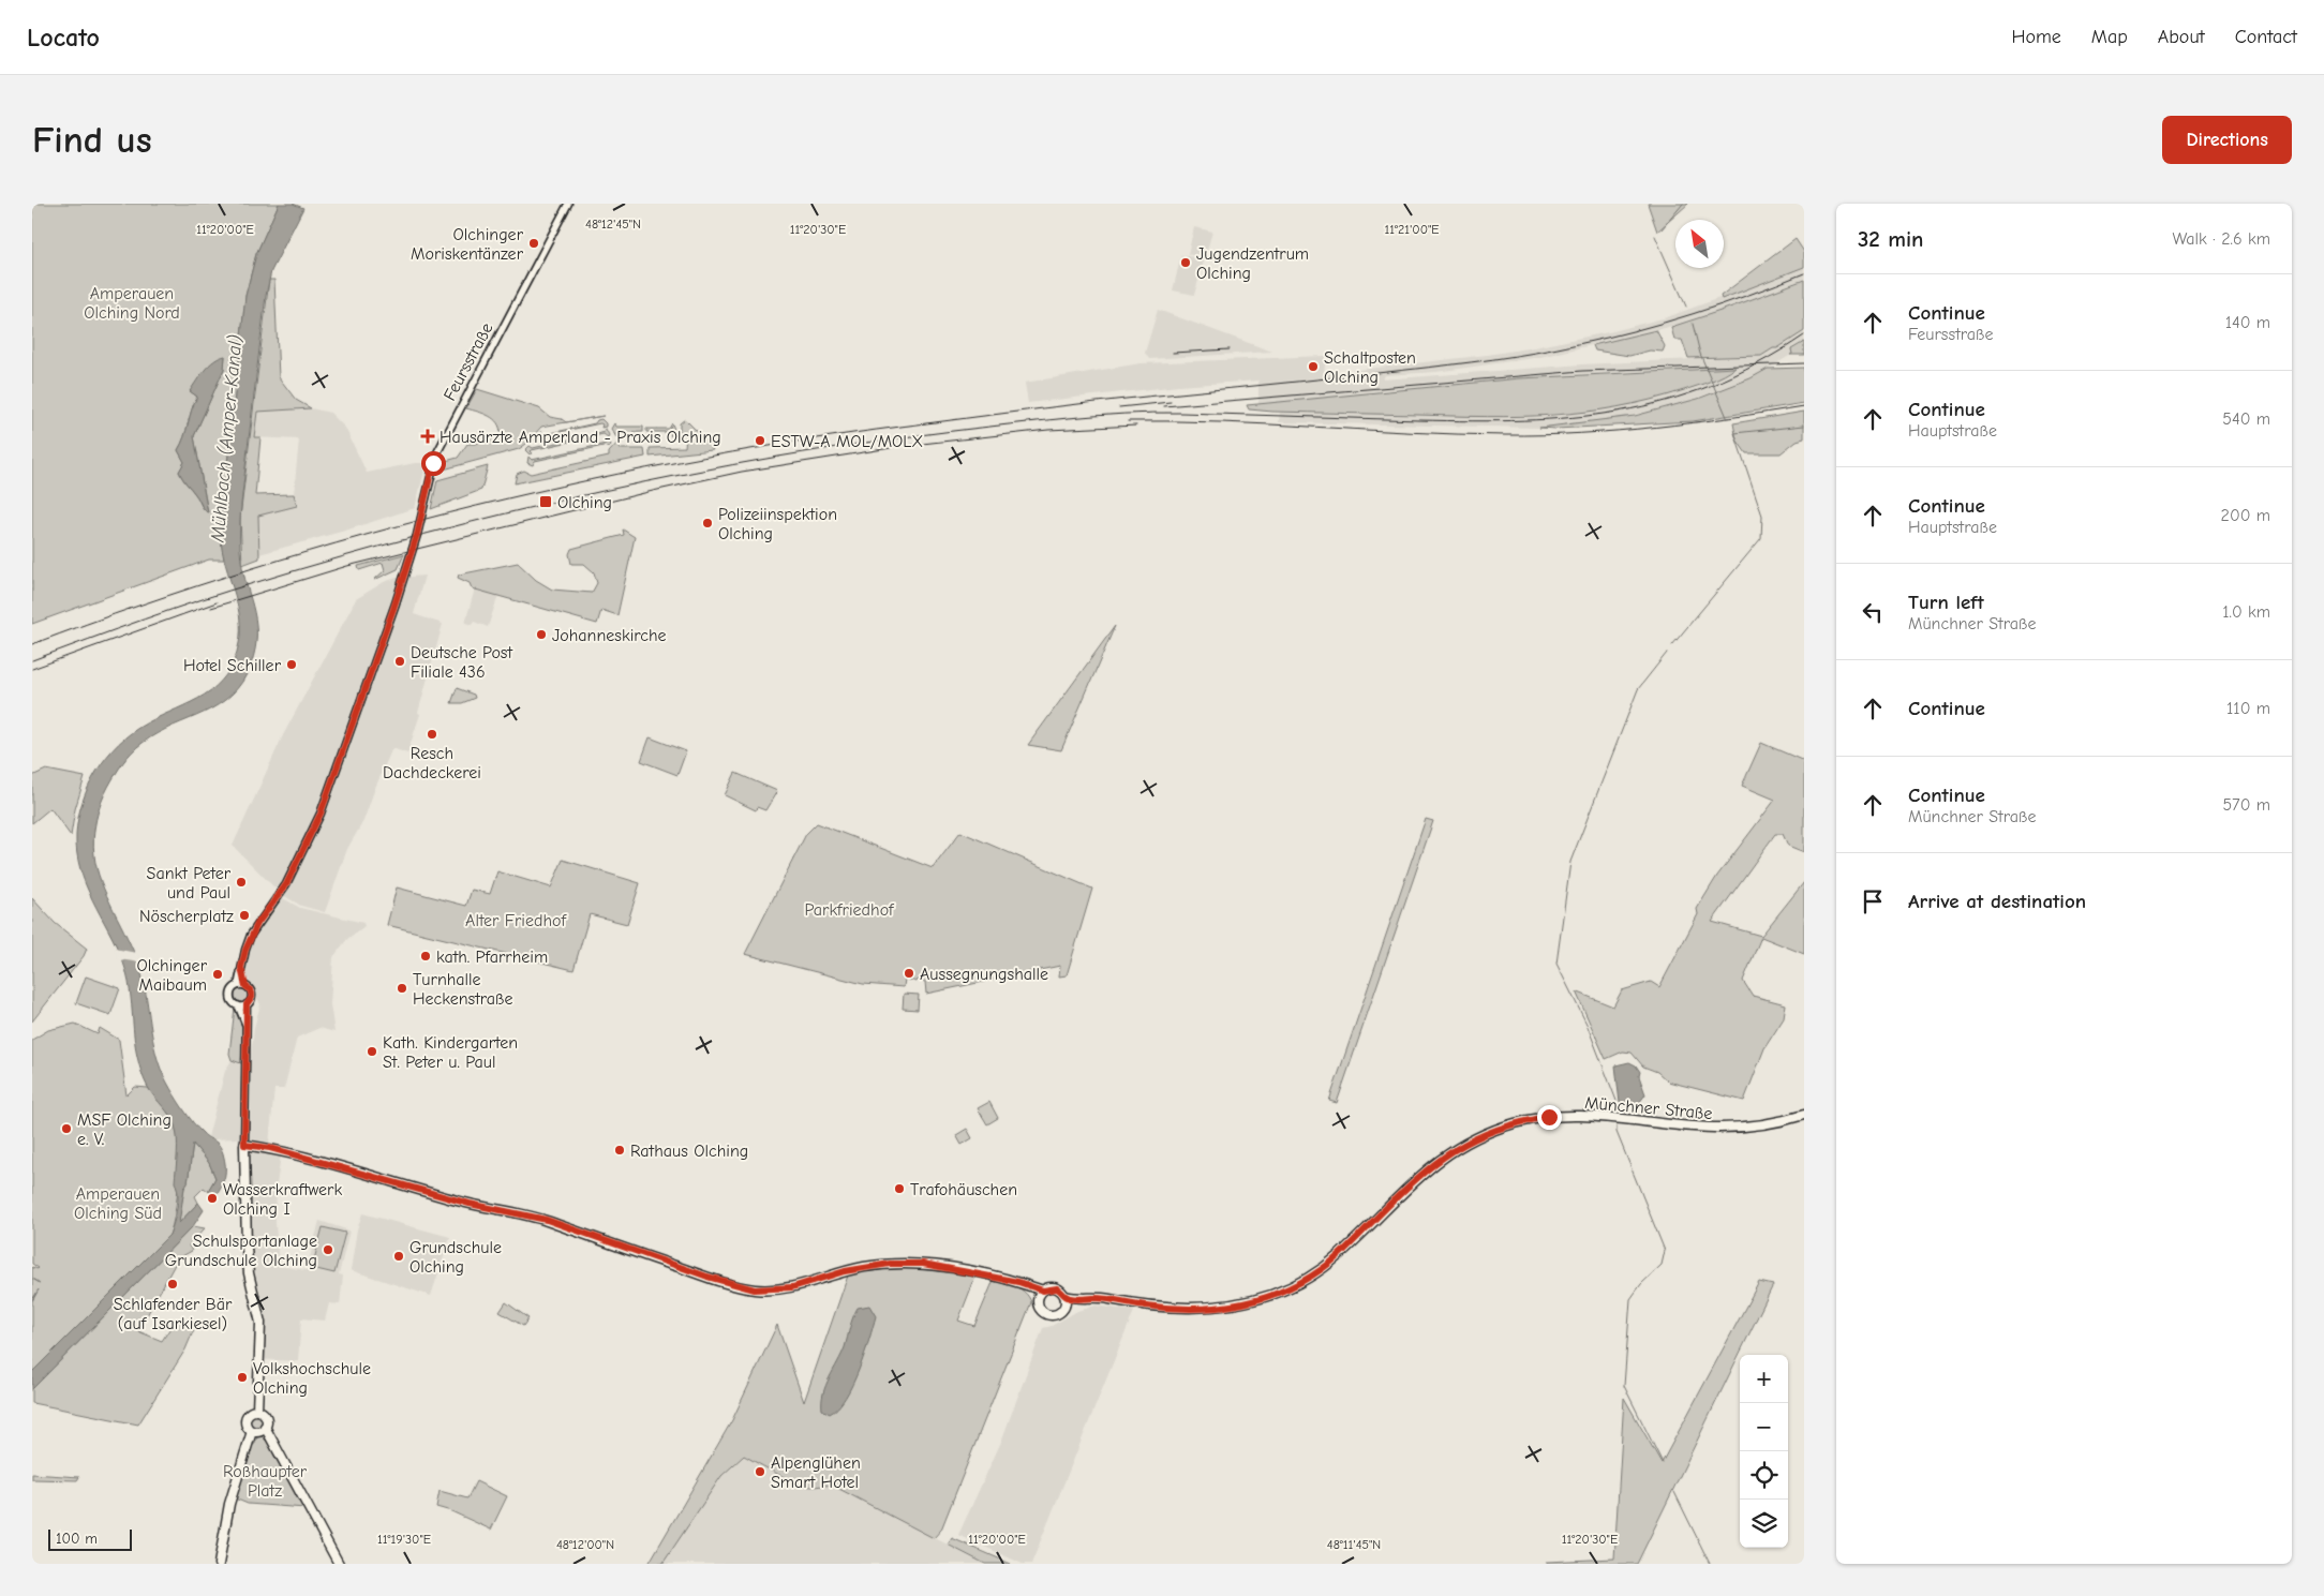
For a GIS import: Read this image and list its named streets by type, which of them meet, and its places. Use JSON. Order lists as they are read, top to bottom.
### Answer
{
  "streets": {
    "main road": ["Münchner Straße"],
    "street": ["Feursstraße"]
  },
  "water": ["Mühlbach (Amper-Kanal)"],
  "parks": [
    "Amperauen Olching Nord",
    "Parkfriedhof",
    "Alter Friedhof",
    "Amperauen Olching Süd",
    "Roßhaupter Platz"
  ],
  "places": {
    "other": [
      "Olchinger Moriskentänzer",
      "Jugendzentrum Olching",
      "Schaltposten Olching",
      "ESTW-A MOL/MOLX",
      "Polizeiinspektion Olching",
      "Johanneskirche",
      "Deutsche Post Filiale 436",
      "Hotel Schiller",
      "Resch Dachdeckerei",
      "Sankt Peter und Paul",
      "Nöscherplatz",
      "kath. Pfarrheim",
      "Aussegnungshalle",
      "Olchinger Maibaum",
      "Turnhalle Heckenstraße",
      "Kath. Kindergarten St. Peter u. Paul",
      "MSF Olching e. V.",
      "Rathaus Olching",
      "Trafohäuschen",
      "Wasserkraftwerk Olching I",
      "Schulsportanlage Grundschule Olching",
      "Grundschule Olching",
      "Schlafender Bär (auf Isarkiesel)",
      "Volkshochschule Olching",
      "Alpenglühen Smart Hotel"
    ],
    "health": ["Hausärzte Amperland - Praxis Olching"],
    "transit": ["Olching"]
  },
  "scale_bar": "100 m",
  "north": "top left",
  "page": {
    "header": "Locato",
    "nav": [
      "Home",
      "Map",
      "About",
      "Contact"
    ],
    "buttons": "Directions",
    "title": "Find us",
    "heading": ["32 min", "Walk · 2.6 km"],
    "list": [
      ["Continue", "Feursstraße", "140 m"],
      ["Continue", "Hauptstraße", "540 m"],
      ["Continue", "Hauptstraße", "200 m"],
      ["Turn left", "Münchner Straße", "1.0 km"],
      ["Continue", "110 m"],
      ["Continue", "Münchner Straße", "570 m"],
      "Arrive at destination"
    ],
    "map_buttons": ["+", "−"],
    "scale": "100 m"
  },
  "coordinates": [
    "48°12'45\"N",
    "11°20'00\"E",
    "11°20'30\"E",
    "11°21'00\"E",
    "11°19'30\"E",
    "48°12'00\"N",
    "48°11'45\"N"
  ]
}
